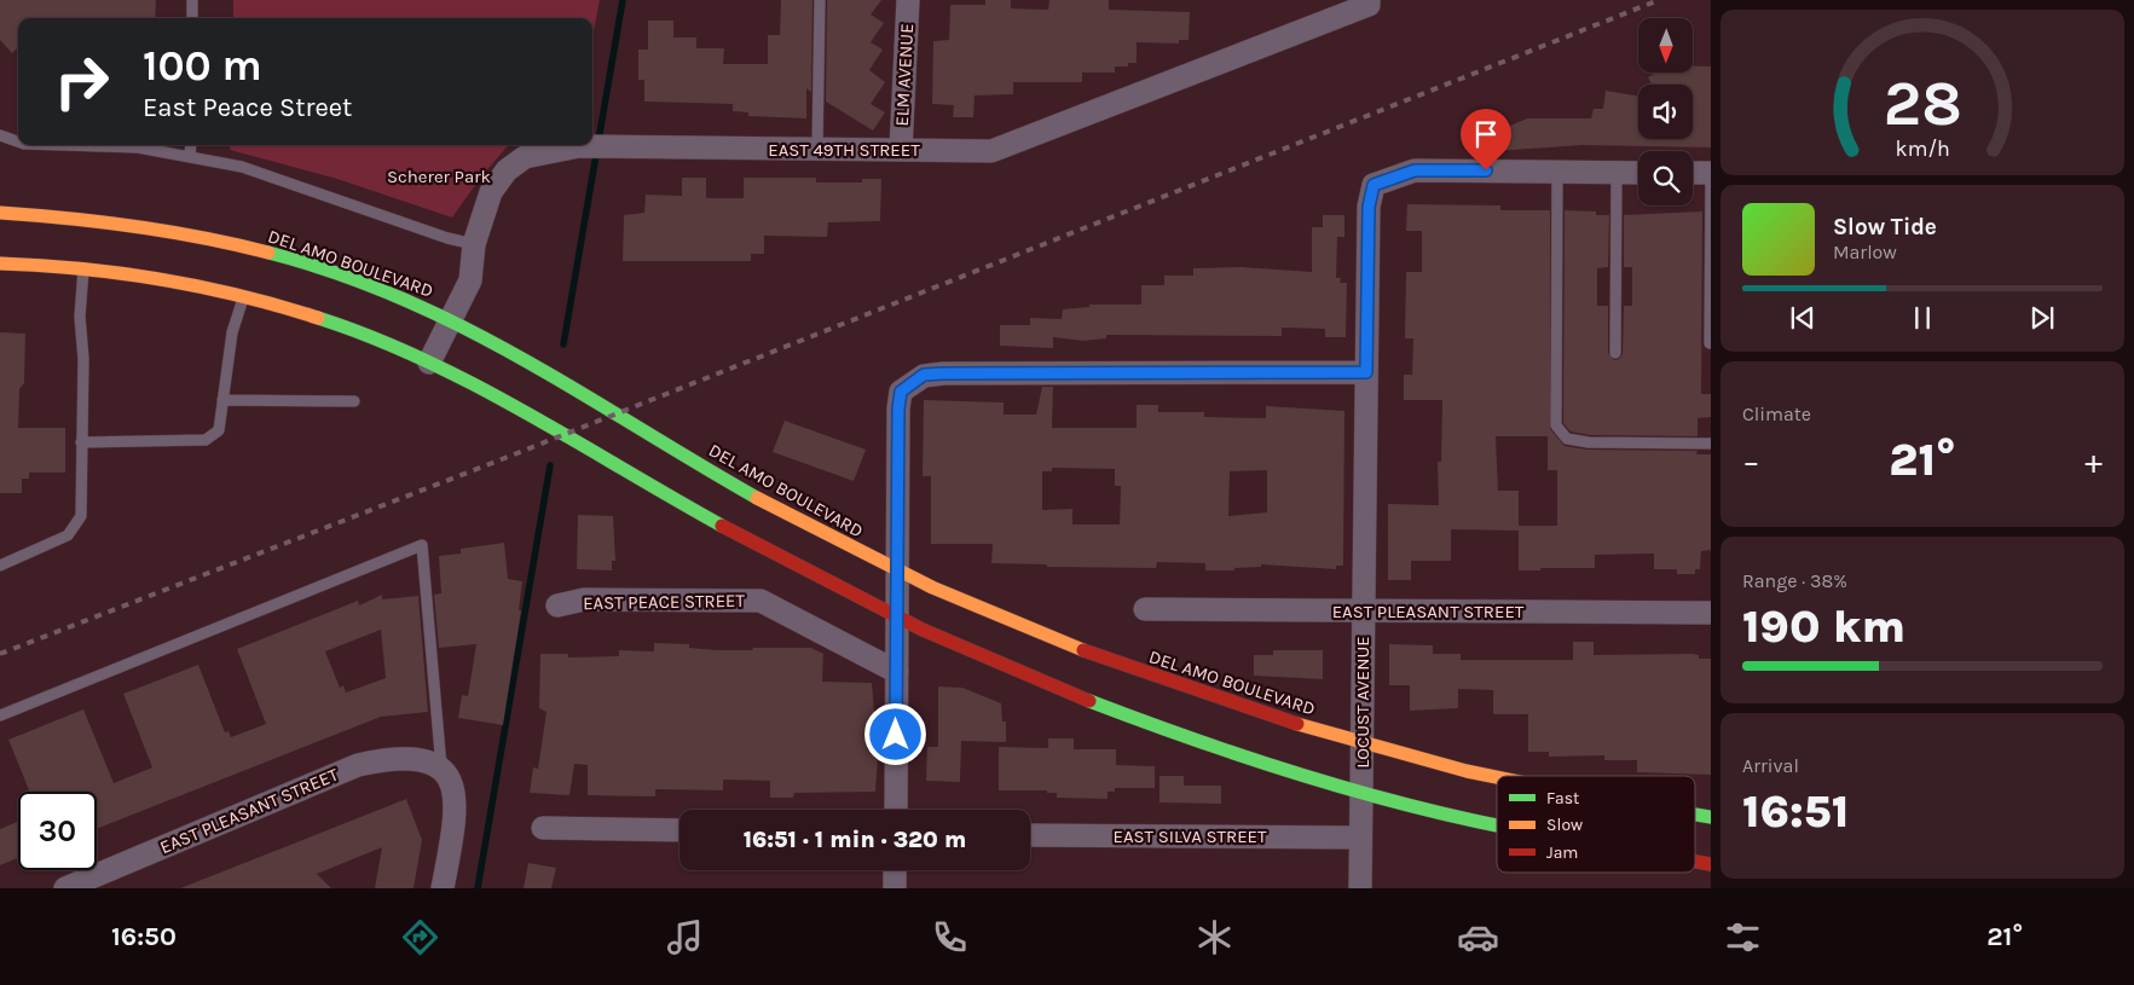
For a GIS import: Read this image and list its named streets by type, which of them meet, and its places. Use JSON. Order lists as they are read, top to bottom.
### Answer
{
  "streets": {
    "main road": ["DEL AMO BOULEVARD"],
    "street": [
      "ELM AVENUE",
      "EAST 49TH STREET",
      "EAST PEACE STREET",
      "EAST PLEASANT STREET",
      "LOCUST AVENUE",
      "EAST SILVA STREET"
    ]
  },
  "crossings": [
    ["ELM AVENUE", "EAST 49TH STREET"],
    ["EAST 49TH STREET", "DEL AMO BOULEVARD"],
    ["DEL AMO BOULEVARD", "LOCUST AVENUE"],
    ["EAST PLEASANT STREET", "LOCUST AVENUE"],
    ["LOCUST AVENUE", "EAST SILVA STREET"]
  ],
  "parks": ["Scherer Park"],
  "legend": ["Fast", "Slow", "Jam"],
  "north": "bottom",
  "page": {
    "turn": ["100 m", "East Peace Street"],
    "song": ["Slow Tide", "Marlow"],
    "tile": [
      "Climate",
      ["Range · 38%", "190 km"],
      ["Arrival", "16:51"]
    ],
    "heat": ["−", "21°", "+"],
    "limit": "30",
    "trip": "16:51 · 1 min · 320 m",
    "tabs": ["16:50", "21°"],
    "gauge": ["28", "km/h"]
  }
}
